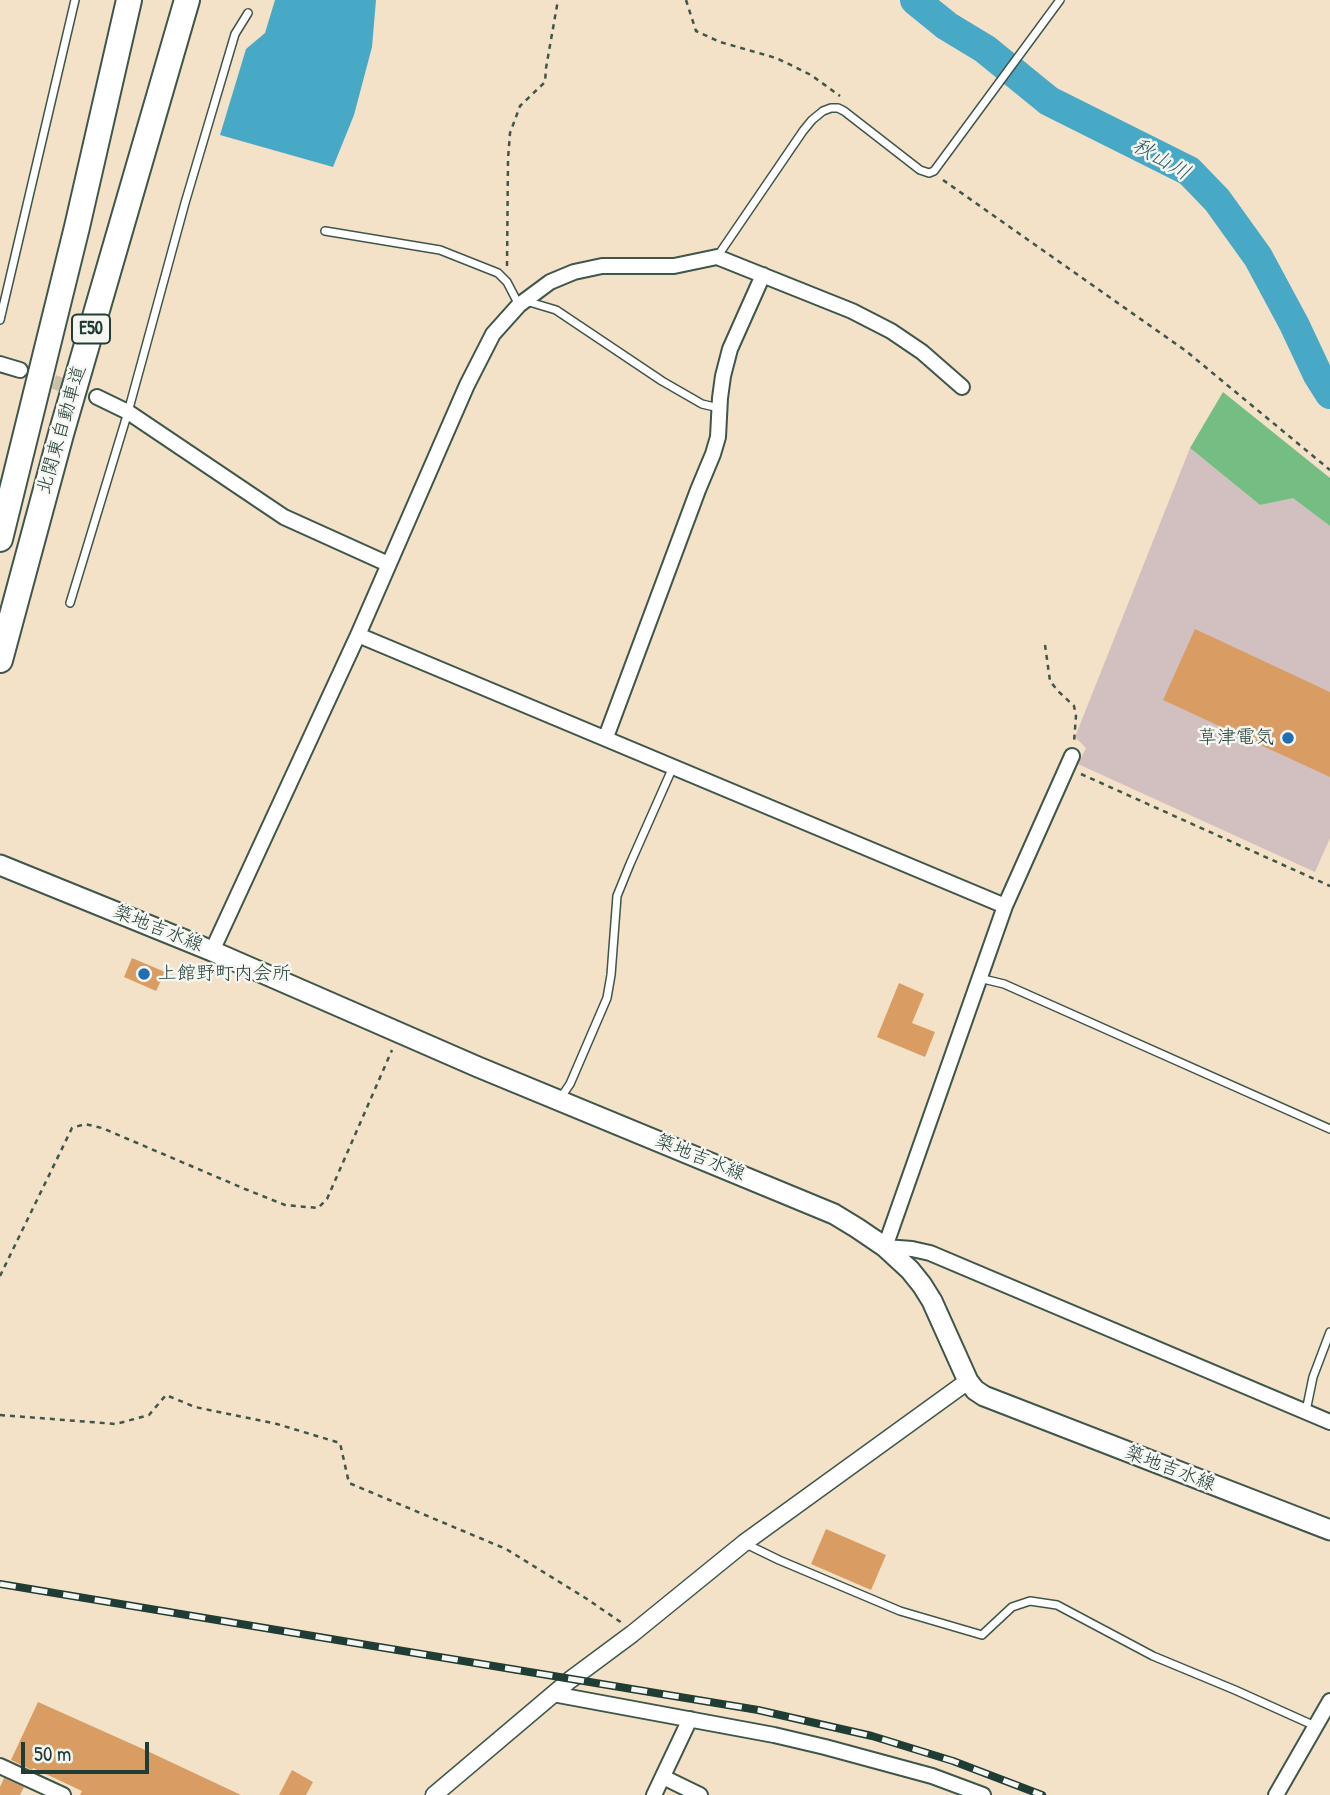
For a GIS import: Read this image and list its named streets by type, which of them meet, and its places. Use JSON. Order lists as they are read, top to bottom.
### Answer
{
  "streets": {
    "highway": ["E50", "北関東自動車道"],
    "main road": ["築地吉水線"]
  },
  "water": ["秋山川"],
  "places": ["草津電気", "上館野町内会所"],
  "scale_bar": "50 m"
}
